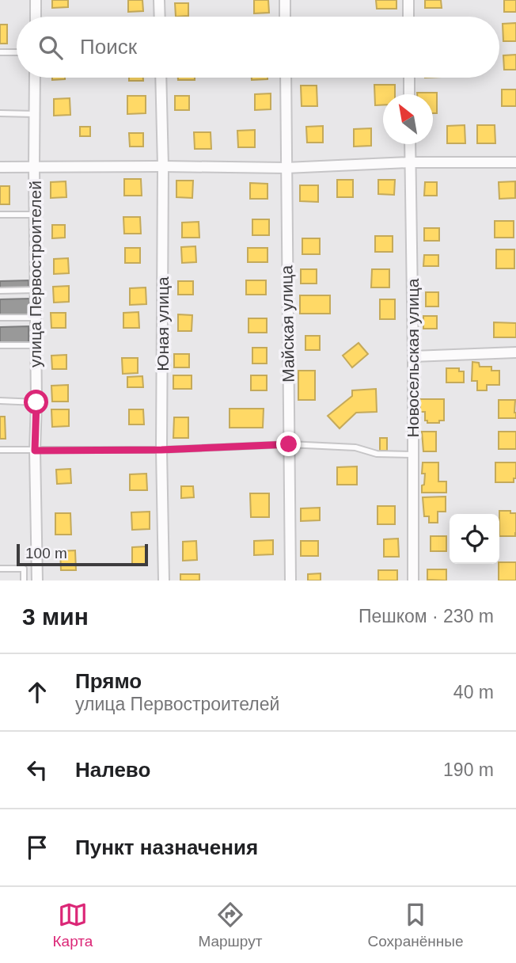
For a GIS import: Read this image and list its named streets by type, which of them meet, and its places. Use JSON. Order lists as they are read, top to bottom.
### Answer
{
  "streets": {
    "street": [
      "улица Первостроителей",
      "Юная улица",
      "Майская улица",
      "Новосельская улица"
    ]
  },
  "scale_bar": "100 m",
  "north": "top left",
  "page": {
    "search": "Поиск",
    "scale": "100 m",
    "heading": ["3 мин", "Пешком · 230 m"],
    "list": [
      ["Прямо", "улица Первостроителей", "40 m"],
      ["Налево", "190 m"],
      "Пункт назначения"
    ],
    "nav": ["Карта", "Маршрут", "Сохранённые"]
  }
}
